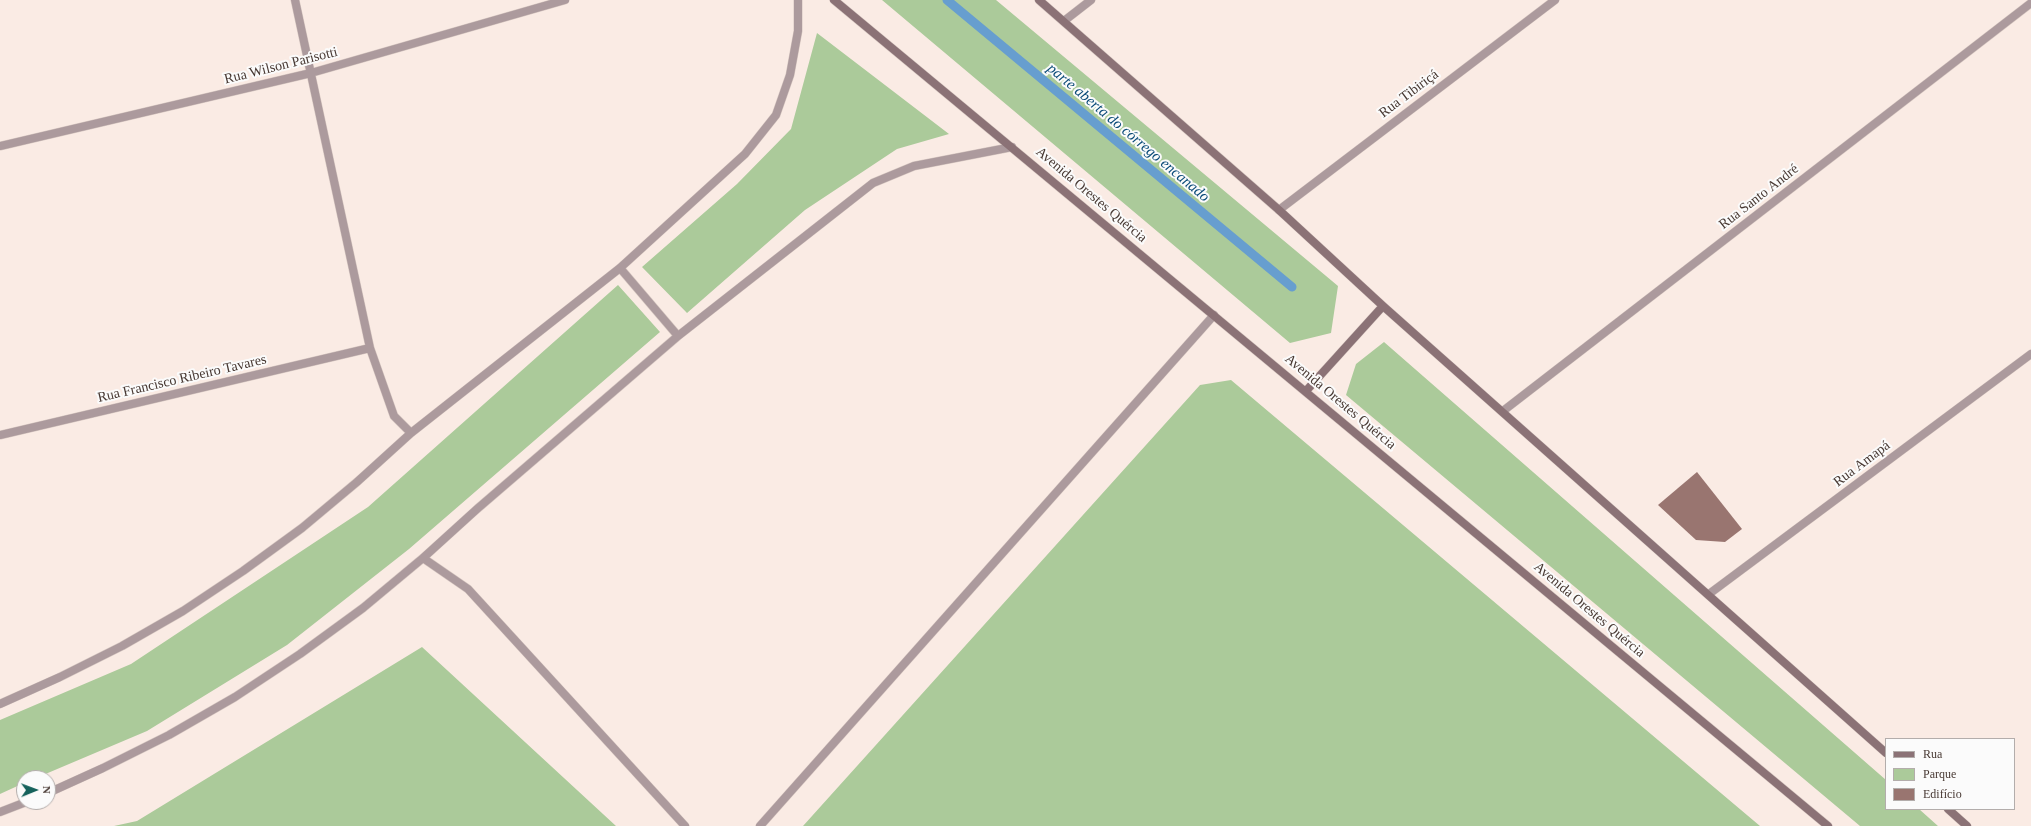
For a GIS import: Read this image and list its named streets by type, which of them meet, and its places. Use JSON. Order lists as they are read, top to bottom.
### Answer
{
  "streets": {
    "main road": ["Avenida Orestes Quércia"],
    "street": [
      "Rua Wilson Parisotti",
      "Rua Tibiriçá",
      "Rua Santo André",
      "Rua Francisco Ribeiro Tavares",
      "Rua Amapá"
    ]
  },
  "water": ["parte aberta do córrego encanado"],
  "legend": ["Rua", "Parque", "Edifício"],
  "north": "right"
}
